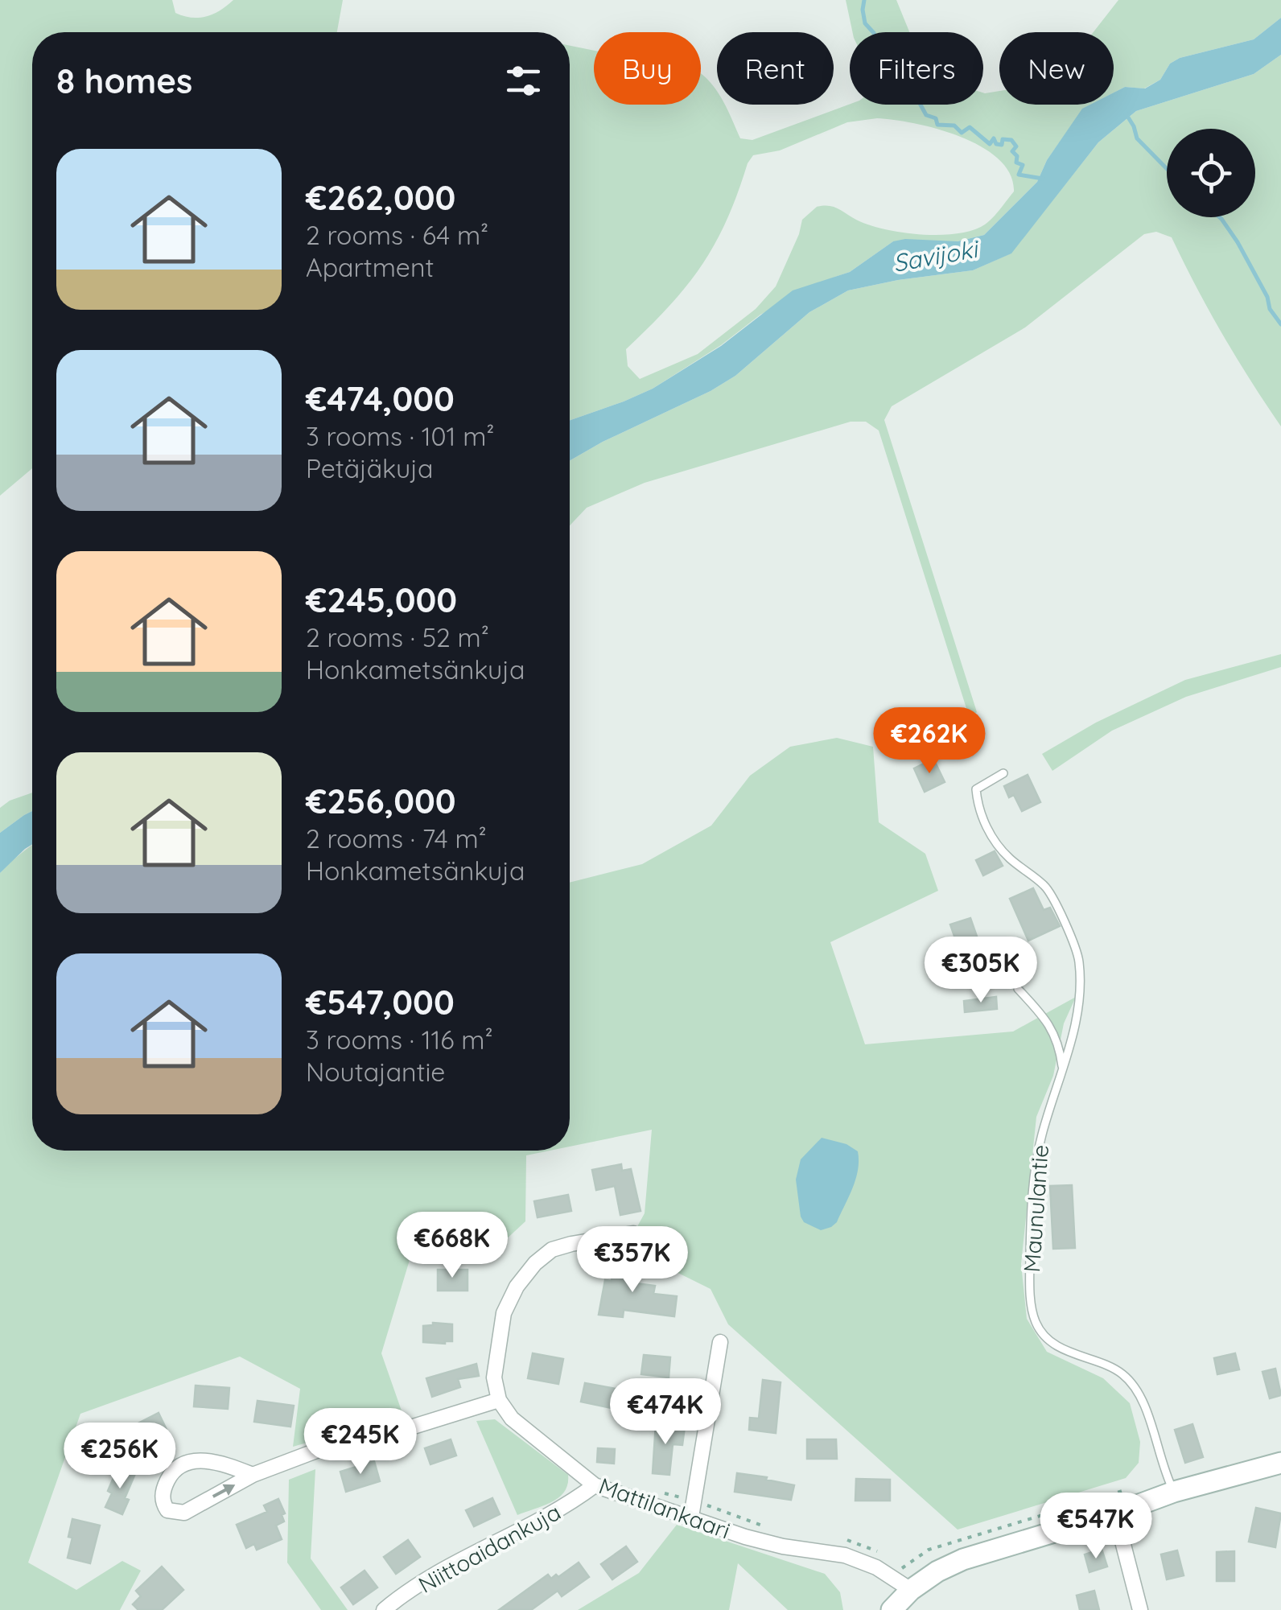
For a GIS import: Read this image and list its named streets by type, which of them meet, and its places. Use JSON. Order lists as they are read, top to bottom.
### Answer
{
  "streets": {
    "street": ["Mattilankaari", "Niittoaidankuja"],
    "lane": ["Maunulantie"]
  },
  "crossings": [
    ["Mattilankaari", "Niittoaidankuja"]
  ],
  "water": ["Savijoki"],
  "page": {
    "chip": [
      "Buy",
      "Rent",
      "Filters",
      "New"
    ],
    "heading": "8 homes",
    "list": [
      {
        "name": "€262,000",
        "note": "2 rooms · 64 m² · Apartment"
      },
      {
        "name": "€474,000",
        "note": "3 rooms · 101 m² · Petäjäkuja"
      },
      {
        "name": "€245,000",
        "note": "2 rooms · 52 m² · Honkametsänkuja"
      },
      {
        "name": "€256,000",
        "note": "2 rooms · 74 m² · Honkametsänkuja"
      },
      {
        "name": "€547,000",
        "note": "3 rooms · 116 m² · Noutajantie"
      }
    ],
    "price": [
      "€262K",
      "€305K",
      "€668K",
      "€357K",
      "€474K",
      "€245K",
      "€256K",
      "€547K"
    ]
  }
}
